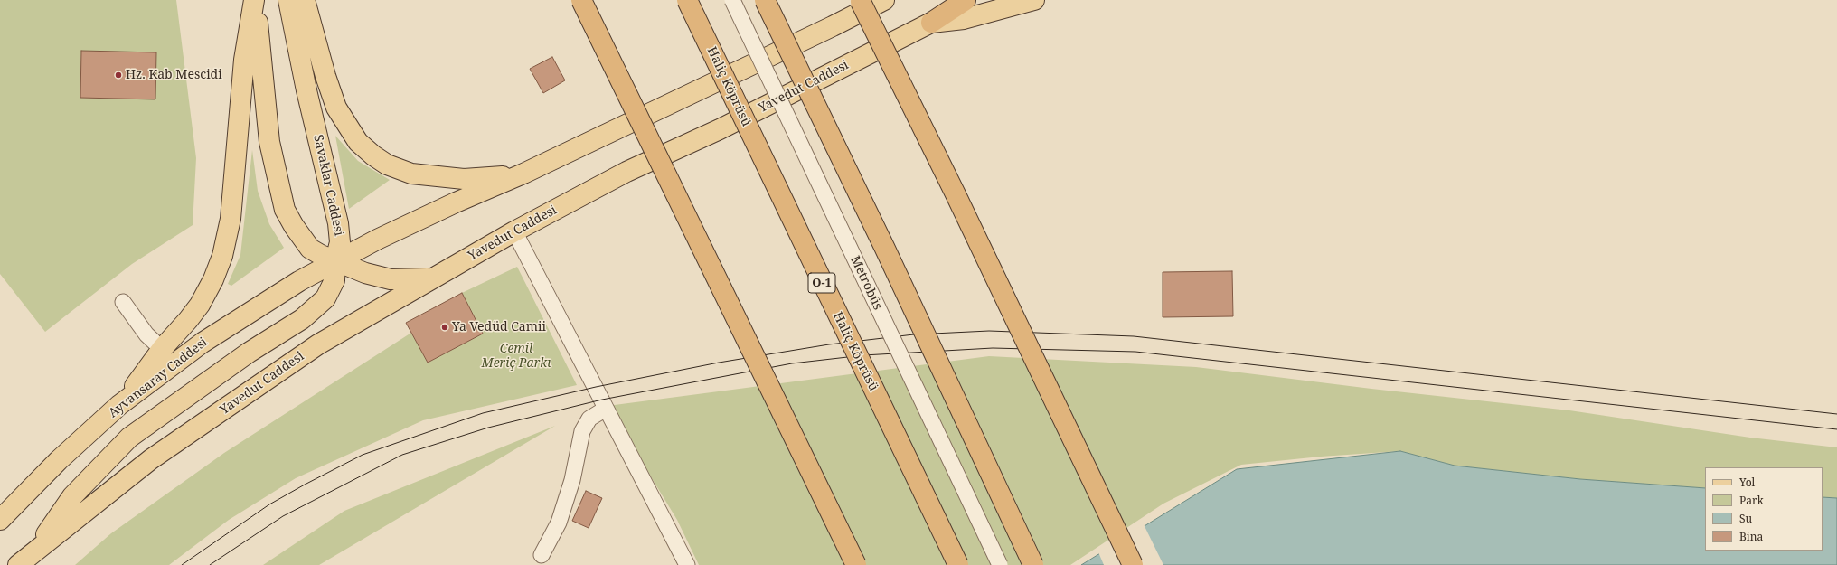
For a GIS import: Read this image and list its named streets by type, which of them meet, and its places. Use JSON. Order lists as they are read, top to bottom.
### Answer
{
  "streets": {
    "highway": ["Haliç Köprüsü", "O-1"],
    "main road": ["Yavedut Caddesi", "Savaklar Caddesi", "Ayvansaray Caddesi"],
    "lane": ["Metrobüs"]
  },
  "crossings": [
    ["Yavedut Caddesi", "Savaklar Caddesi"],
    ["Savaklar Caddesi", "Ayvansaray Caddesi"]
  ],
  "parks": ["Cemil Meriç Parkı"],
  "places": ["Hz. Kab Mescidi", "Ya Vedüd Camii"],
  "legend": [
    "Yol",
    "Park",
    "Su",
    "Bina"
  ]
}
